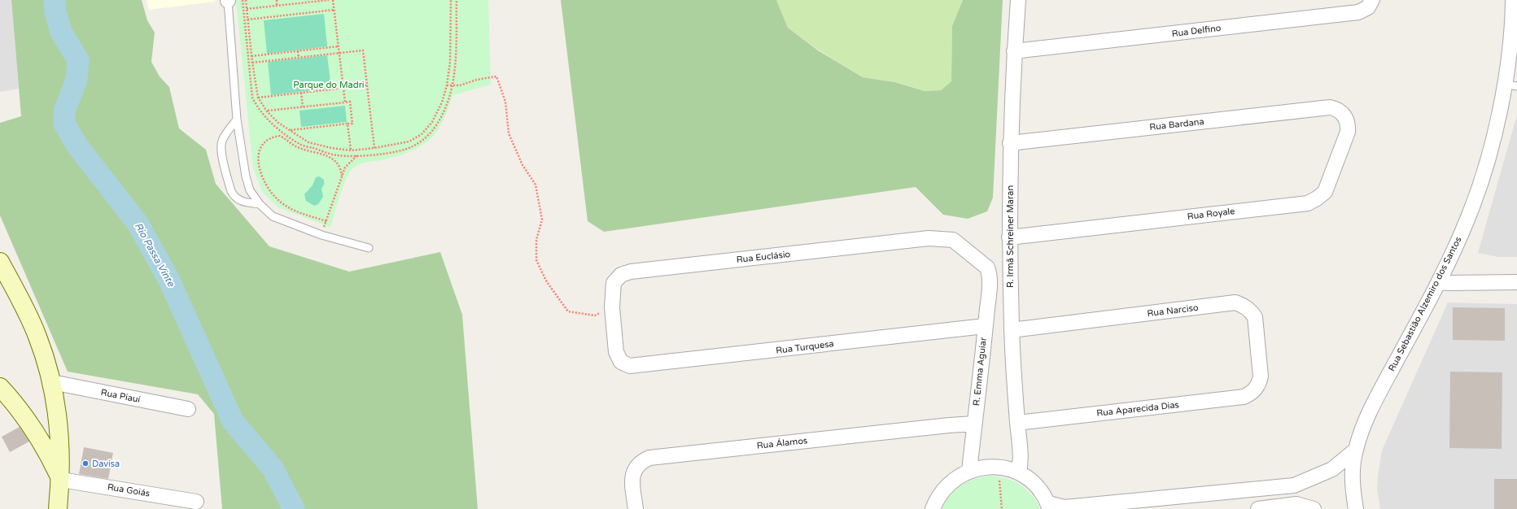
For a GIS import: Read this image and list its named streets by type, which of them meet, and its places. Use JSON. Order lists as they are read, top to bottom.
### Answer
{
  "streets": {
    "street": [
      "Rua Delfino",
      "Rua Bardana",
      "Rua Royale",
      "R. Irmã Schreiner Maran",
      "Rua Euclásio",
      "Rua Sebastião Alzemiro dos Santos",
      "Rua Narciso",
      "Rua Turquesa",
      "R. Emma Aguiar",
      "Rua Piauí",
      "Rua Aparecida Dias",
      "Rua Álamos",
      "Rua Goiás"
    ]
  },
  "crossings": [
    ["Rua Delfino", "R. Irmã Schreiner Maran"],
    ["Rua Bardana", "Rua Royale"],
    ["Rua Bardana", "R. Irmã Schreiner Maran"],
    ["Rua Royale", "R. Irmã Schreiner Maran"],
    ["R. Irmã Schreiner Maran", "Rua Narciso"],
    ["R. Irmã Schreiner Maran", "Rua Aparecida Dias"],
    ["Rua Euclásio", "Rua Turquesa"],
    ["Rua Euclásio", "R. Emma Aguiar"],
    ["Rua Narciso", "Rua Aparecida Dias"],
    ["Rua Turquesa", "R. Emma Aguiar"],
    ["R. Emma Aguiar", "Rua Álamos"]
  ],
  "water": ["Rio Passa Vinte"],
  "parks": ["Parque do Madri"],
  "places": ["Davisa"]
}
